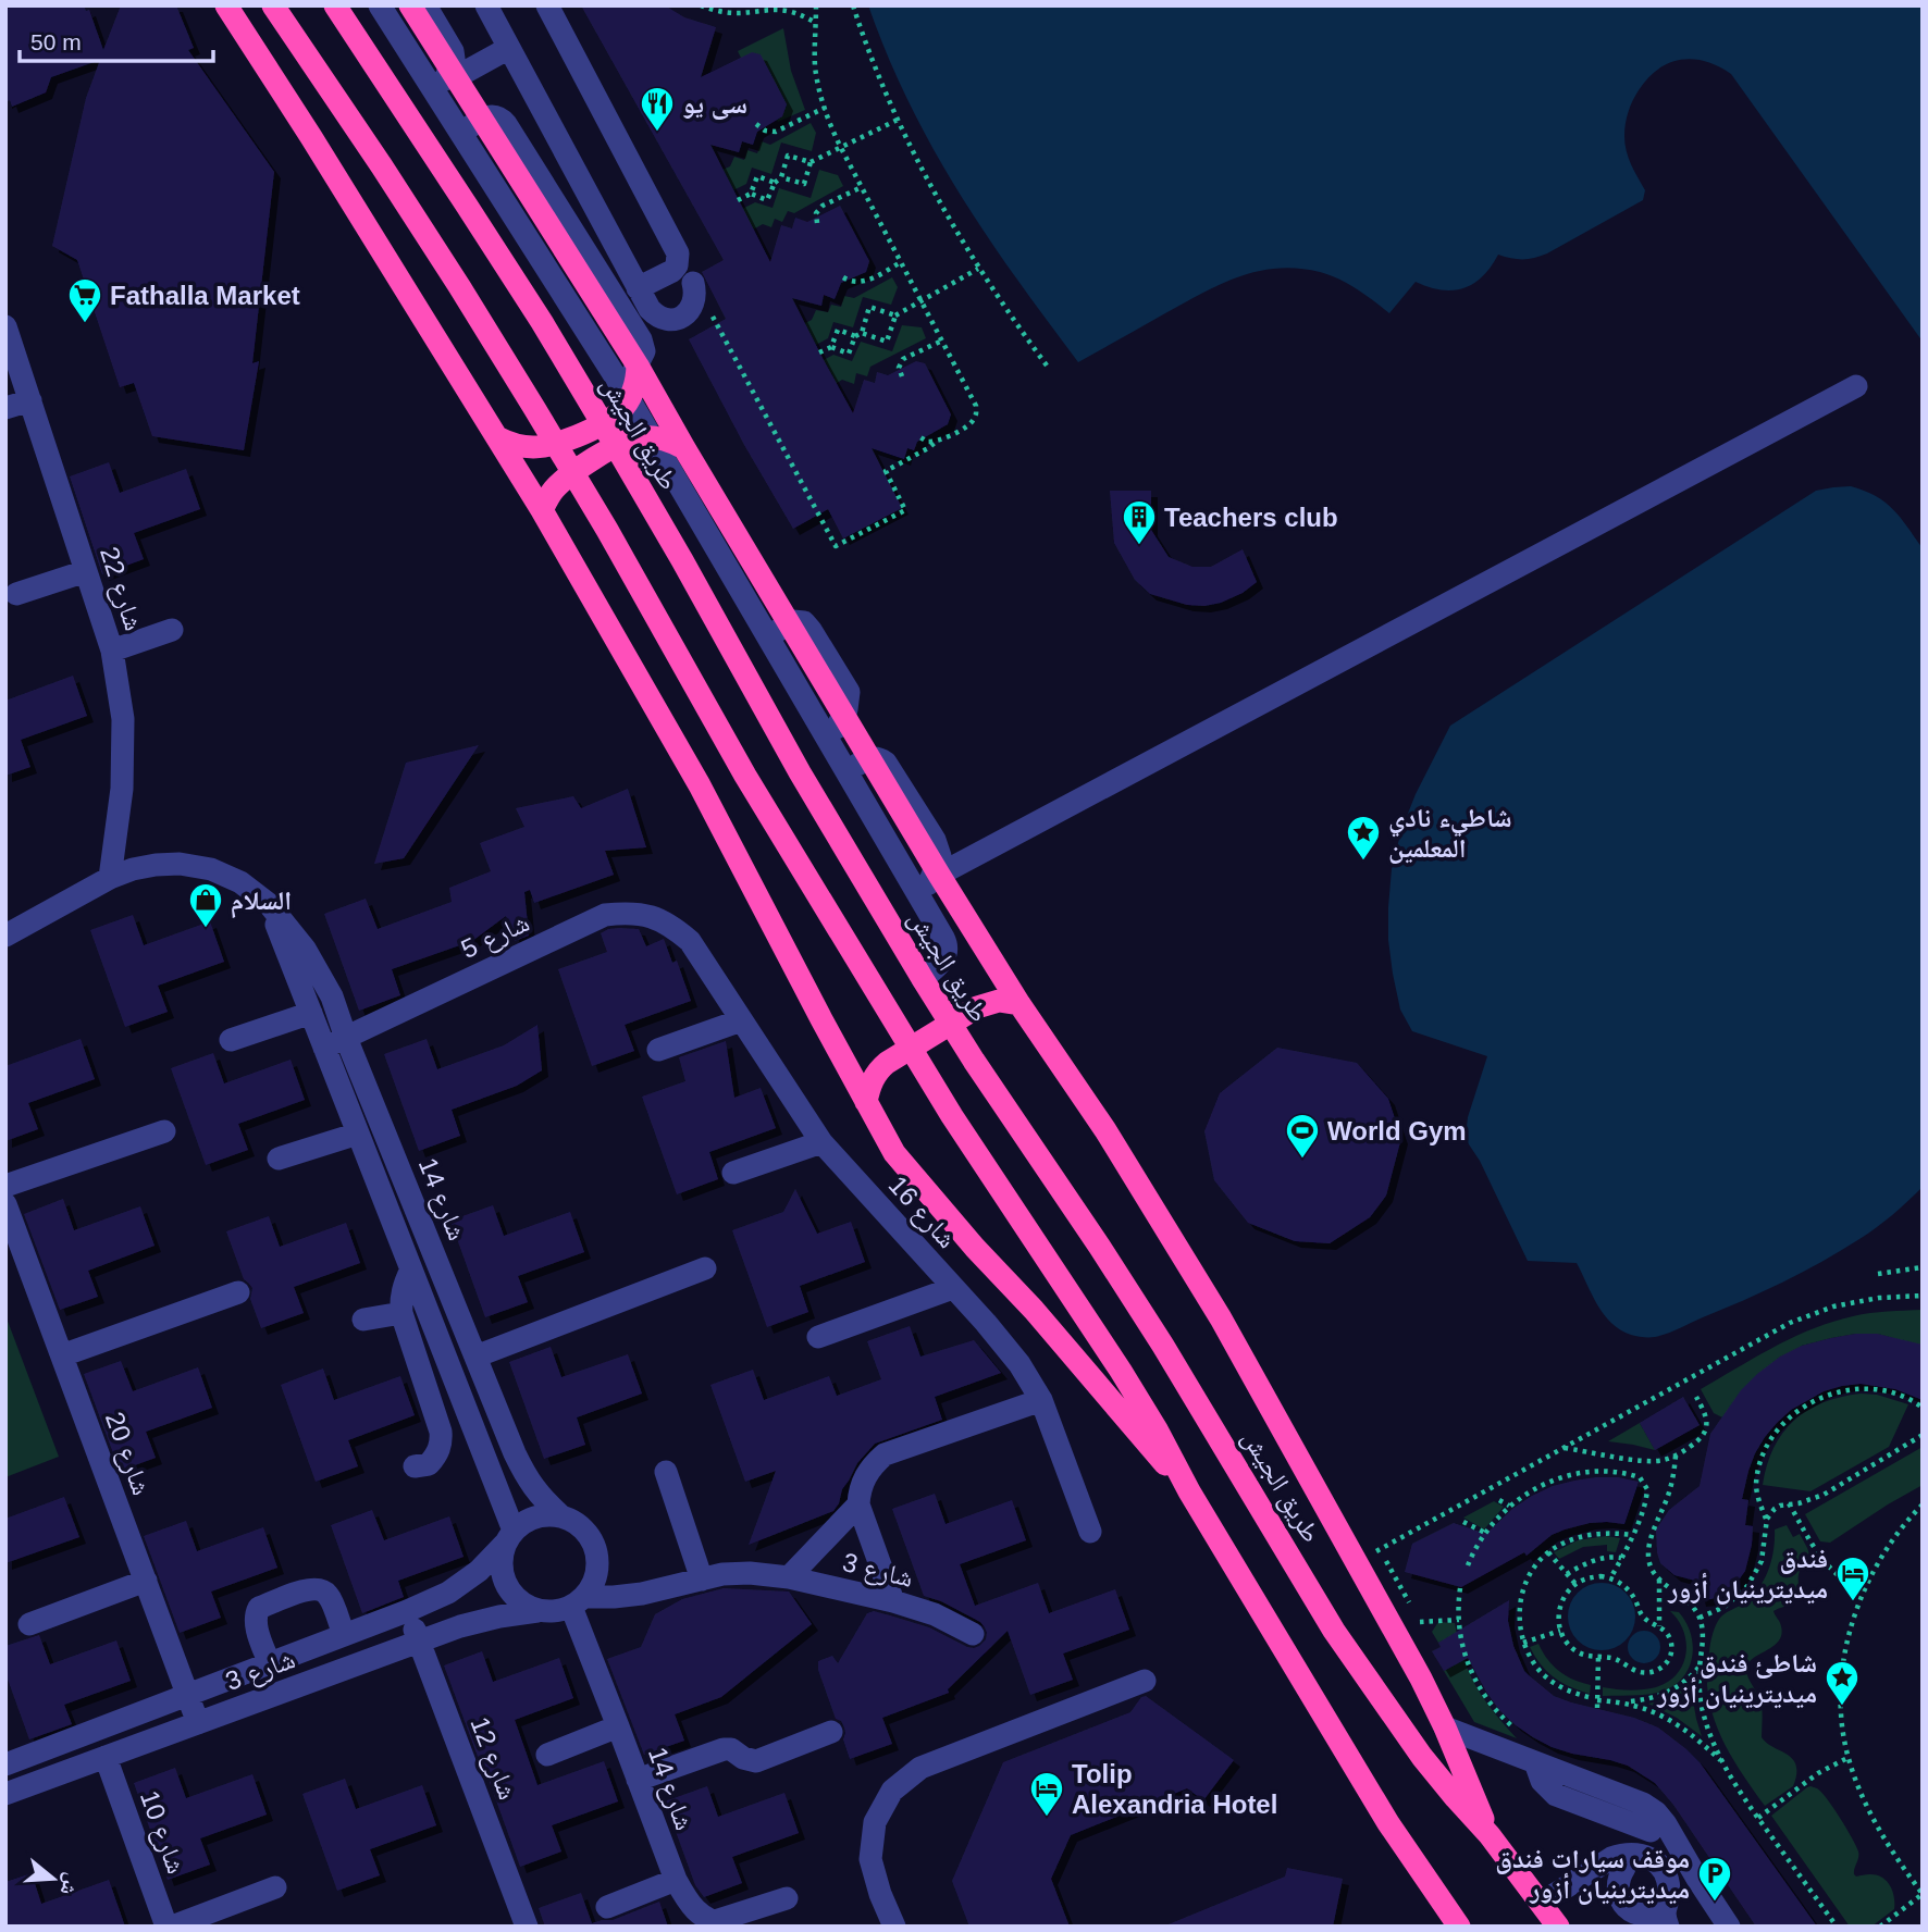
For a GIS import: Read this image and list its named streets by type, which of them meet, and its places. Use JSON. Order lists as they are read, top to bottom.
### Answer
{
  "streets": {
    "highway": ["طريق الجيش"],
    "street": [
      "شارع 22",
      "شارع 5",
      "شارع 14",
      "شارع 16",
      "شارع 20",
      "شارع 3",
      "شارع 12",
      "شارع 10"
    ]
  },
  "crossings": [
    ["شارع 22", "شارع 14"],
    ["شارع 5", "شارع 14"],
    ["شارع 5", "شارع 16"],
    ["شارع 14", "شارع 3"],
    ["شارع 20", "شارع 3"],
    ["شارع 3", "شارع 12"],
    ["شارع 3", "شارع 10"]
  ],
  "places": {
    "restaurant": ["سى يو"],
    "supermarket": ["Fathalla Market"],
    "building": ["Teachers club"],
    "place": ["شاطيء نادي المعلمين", "شاطئ فندق ميديترينيان أزور"],
    "shop": ["السلام"],
    "sports": ["World Gym"],
    "hotel": ["فندق ميديترينيان أزور", "Tolip Alexandria Hotel"],
    "parking": ["موقف سيارات فندق ميديترينيان أزور"]
  },
  "scale_bar": "50 m",
  "north": "right"
}
